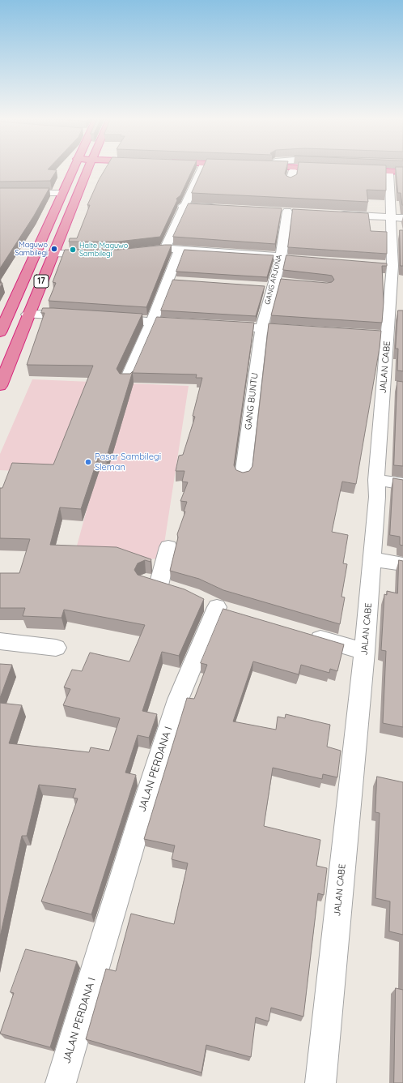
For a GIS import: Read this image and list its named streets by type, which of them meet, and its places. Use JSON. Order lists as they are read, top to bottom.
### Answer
{
  "streets": {
    "highway": ["17"],
    "street": [
      "GANG ARJUNA",
      "JALAN CABE",
      "GANG BUNTU",
      "JALAN PERDANA I"
    ]
  },
  "crossings": [
    ["GANG ARJUNA", "GANG BUNTU"]
  ],
  "places": ["Maguwo Sambilegi", "Halte Maguwo Sambilegi", "Pasar Sambilegi Sleman"]
}
